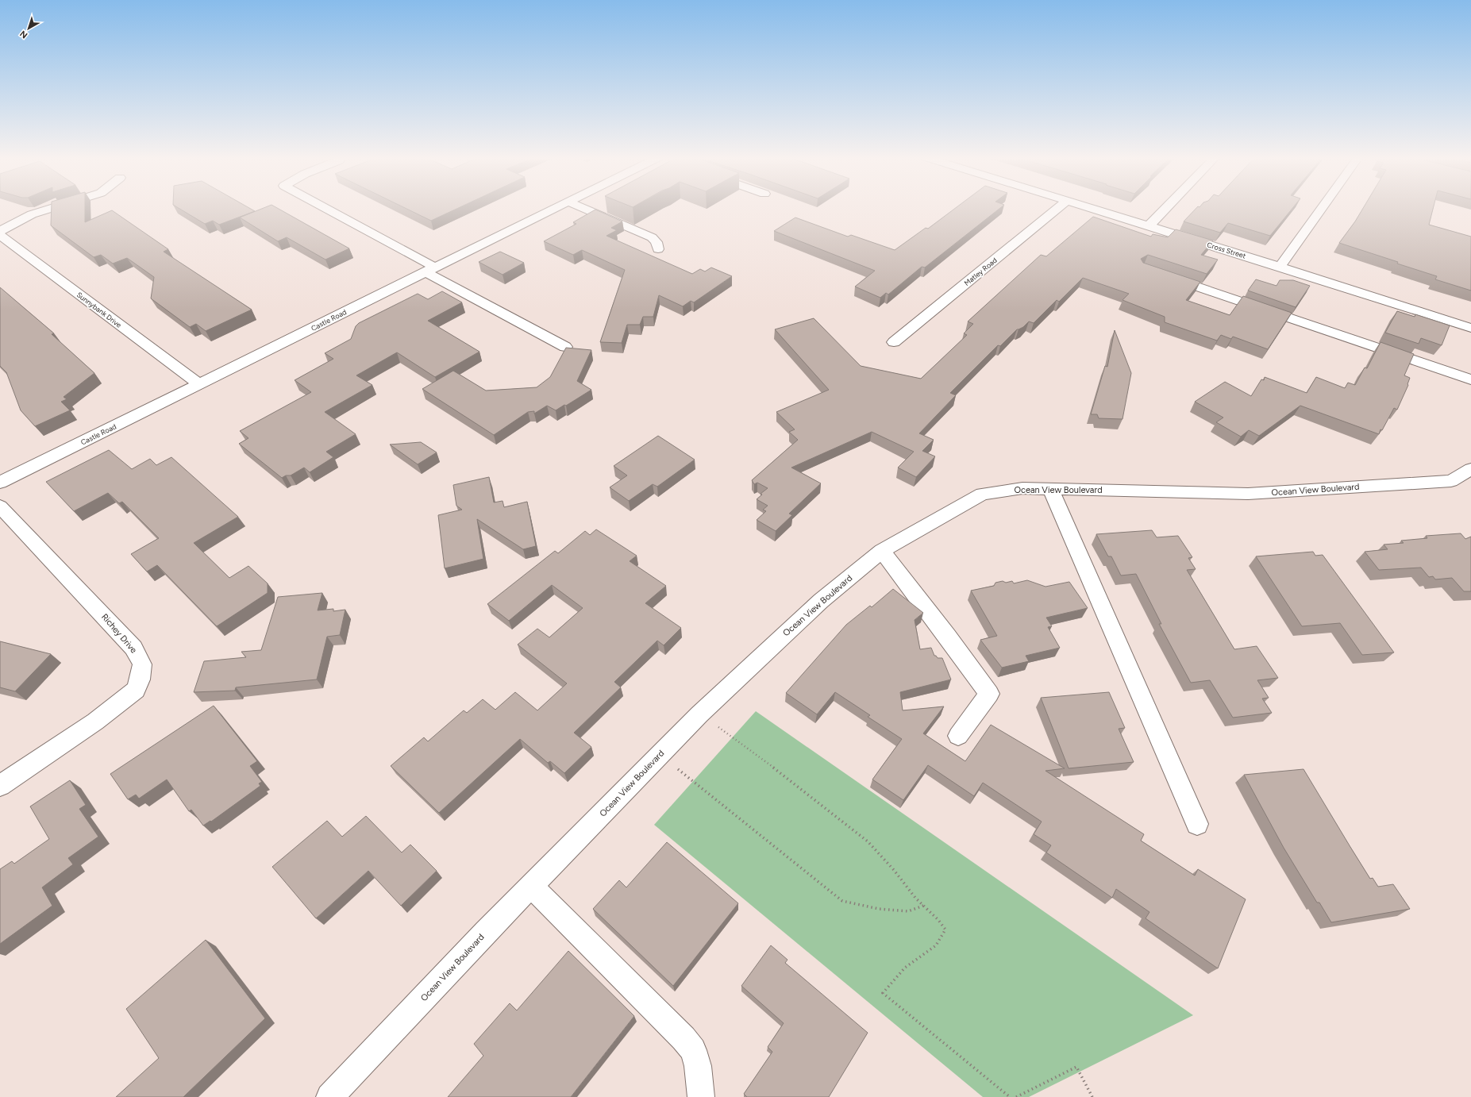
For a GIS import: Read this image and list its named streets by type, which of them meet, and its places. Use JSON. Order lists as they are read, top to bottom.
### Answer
{
  "streets": {
    "street": [
      "Cross Street",
      "Matley Road",
      "Sunnybank Drive",
      "Castle Road",
      "Ocean View Boulevard",
      "Richey Drive"
    ]
  },
  "crossings": [
    ["Sunnybank Drive", "Castle Road"]
  ],
  "north": "bottom left"
}
